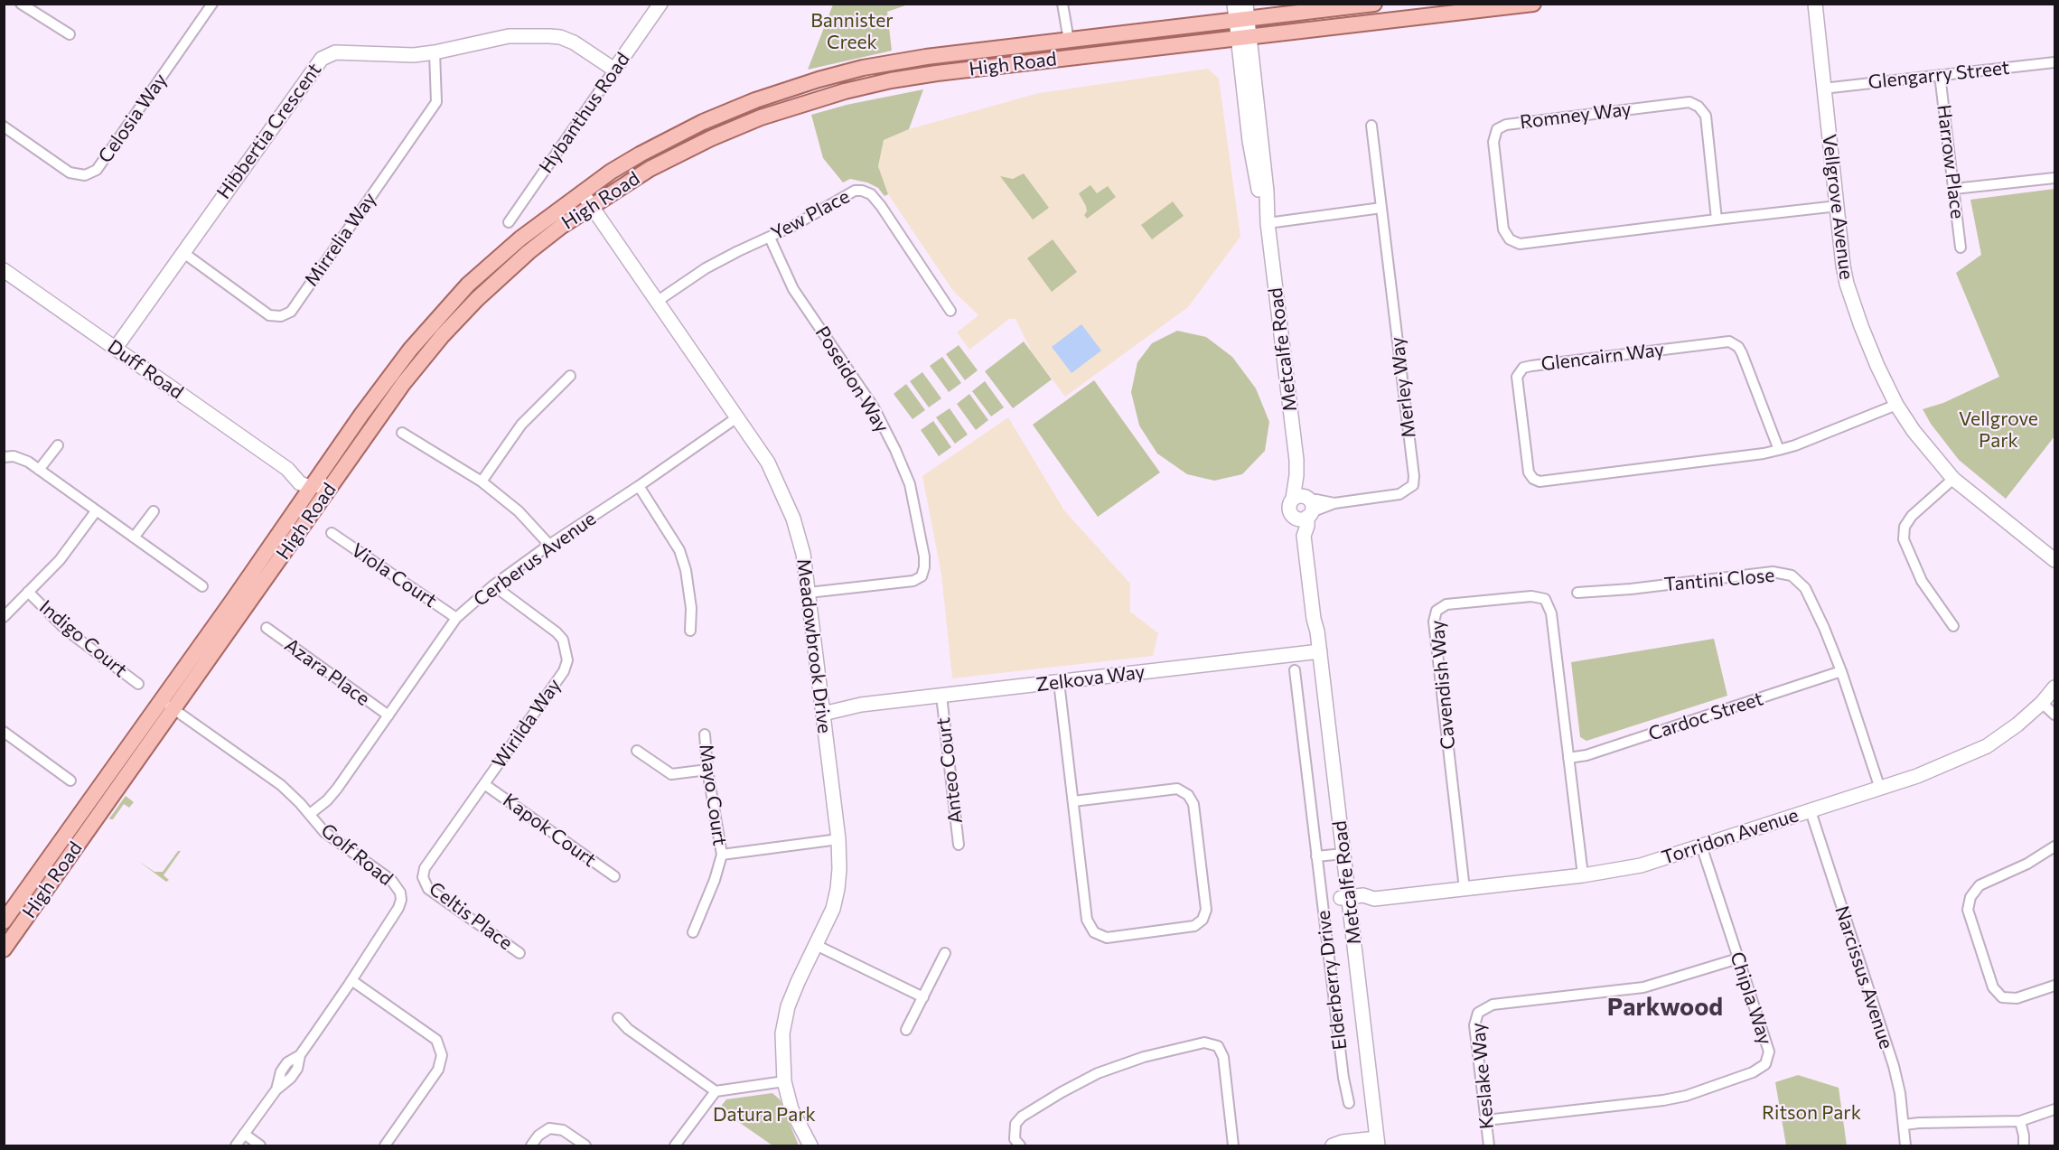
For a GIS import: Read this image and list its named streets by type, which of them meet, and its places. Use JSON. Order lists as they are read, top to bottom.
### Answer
{
  "streets": {
    "main road": ["High Road"],
    "street": [
      "Glengarry Street",
      "Hybanthus Road",
      "Romney Way",
      "Celosia Way",
      "Hibbertia Crescent",
      "Harrow Place",
      "Vellgrove Avenue",
      "Yew Place",
      "Mirrelia Way",
      "Metcalfe Road",
      "Glencairn Way",
      "Duff Road",
      "Poseidon Way",
      "Merley Way",
      "Cerberus Avenue",
      "Viola Court",
      "Tantini Close",
      "Indigo Court",
      "Meadowbrook Drive",
      "Azara Place",
      "Zelkova Way",
      "Cavendish Way",
      "Cardoc Street",
      "Wirilda Way",
      "Anteo Court",
      "Mayo Court",
      "Kapok Court",
      "Torridon Avenue",
      "Golf Road",
      "Celtis Place",
      "Narcissus Avenue",
      "Elderberry Drive",
      "Chipla Way",
      "Keslake Way"
    ]
  },
  "crossings": [
    ["High Road", "Metcalfe Road"],
    ["High Road", "Duff Road"],
    ["High Road", "Meadowbrook Drive"],
    ["High Road", "Golf Road"],
    ["Glengarry Street", "Harrow Place"],
    ["Glengarry Street", "Vellgrove Avenue"],
    ["Hybanthus Road", "Hibbertia Crescent"],
    ["Romney Way", "Vellgrove Avenue"],
    ["Hibbertia Crescent", "Mirrelia Way"],
    ["Hibbertia Crescent", "Duff Road"],
    ["Vellgrove Avenue", "Glencairn Way"],
    ["Yew Place", "Poseidon Way"],
    ["Yew Place", "Meadowbrook Drive"],
    ["Metcalfe Road", "Merley Way"],
    ["Metcalfe Road", "Zelkova Way"],
    ["Metcalfe Road", "Torridon Avenue"],
    ["Poseidon Way", "Meadowbrook Drive"],
    ["Cerberus Avenue", "Viola Court"],
    ["Cerberus Avenue", "Meadowbrook Drive"],
    ["Cerberus Avenue", "Azara Place"],
    ["Cerberus Avenue", "Wirilda Way"],
    ["Cerberus Avenue", "Golf Road"],
    ["Tantini Close", "Cardoc Street"],
    ["Tantini Close", "Torridon Avenue"],
    ["Meadowbrook Drive", "Zelkova Way"],
    ["Meadowbrook Drive", "Mayo Court"],
    ["Zelkova Way", "Anteo Court"],
    ["Cavendish Way", "Cardoc Street"],
    ["Cavendish Way", "Torridon Avenue"],
    ["Wirilda Way", "Kapok Court"],
    ["Wirilda Way", "Celtis Place"],
    ["Torridon Avenue", "Narcissus Avenue"],
    ["Torridon Avenue", "Chipla Way"],
    ["Chipla Way", "Keslake Way"]
  ],
  "districts": ["Parkwood"],
  "parks": [
    "Bannister Creek",
    "Vellgrove Park",
    "Ritson Park",
    "Datura Park"
  ]
}
